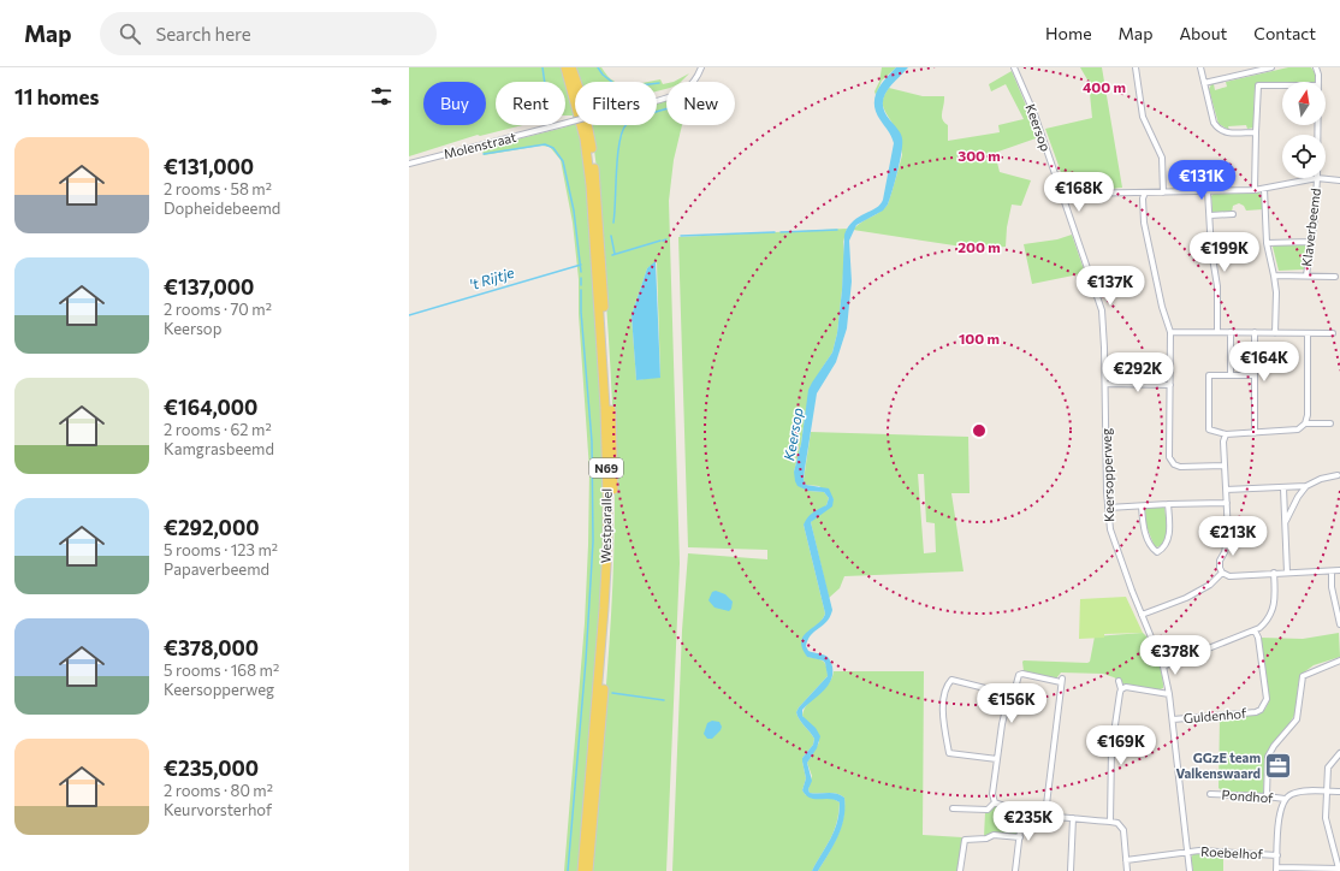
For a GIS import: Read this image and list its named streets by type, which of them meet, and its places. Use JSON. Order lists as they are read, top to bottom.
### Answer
{
  "streets": {
    "main road": ["N69", "Westparallel"],
    "street": [
      "Keersop",
      "Molenstraat",
      "Klaverbeemd",
      "Keersopperweg",
      "Guldenhof",
      "Pondhof",
      "Roebelhof"
    ]
  },
  "crossings": [
    ["Keersop", "Keersopperweg"],
    ["Keersopperweg", "Guldenhof"],
    ["Keersopperweg", "Roebelhof"]
  ],
  "water": ["'t Rijtje", "Keersop"],
  "places": {
    "office": ["GGzE team Valkenswaard"]
  },
  "north": "top",
  "page": {
    "header": "Map",
    "search": "Search here",
    "nav": [
      "Home",
      "Map",
      "About",
      "Contact"
    ],
    "heading": "11 homes",
    "chip": [
      "Buy",
      "Rent",
      "Filters",
      "New"
    ],
    "list": [
      {
        "name": "€131,000",
        "note": "2 rooms · 58 m² · Dopheidebeemd"
      },
      {
        "name": "€137,000",
        "note": "2 rooms · 70 m² · Keersop"
      },
      {
        "name": "€164,000",
        "note": "2 rooms · 62 m² · Kamgrasbeemd"
      },
      {
        "name": "€292,000",
        "note": "5 rooms · 123 m² · Papaverbeemd"
      },
      {
        "name": "€378,000",
        "note": "5 rooms · 168 m² · Keersopperweg"
      },
      {
        "name": "€235,000",
        "note": "2 rooms · 80 m² · Keurvorsterhof"
      }
    ],
    "price": [
      "€131K",
      "€168K",
      "€199K",
      "€137K",
      "€164K",
      "€292K",
      "€213K",
      "€378K",
      "€156K",
      "€169K",
      "€235K"
    ]
  },
  "rings": [
    "400 m",
    "300 m",
    "200 m",
    "100 m"
  ]
}
